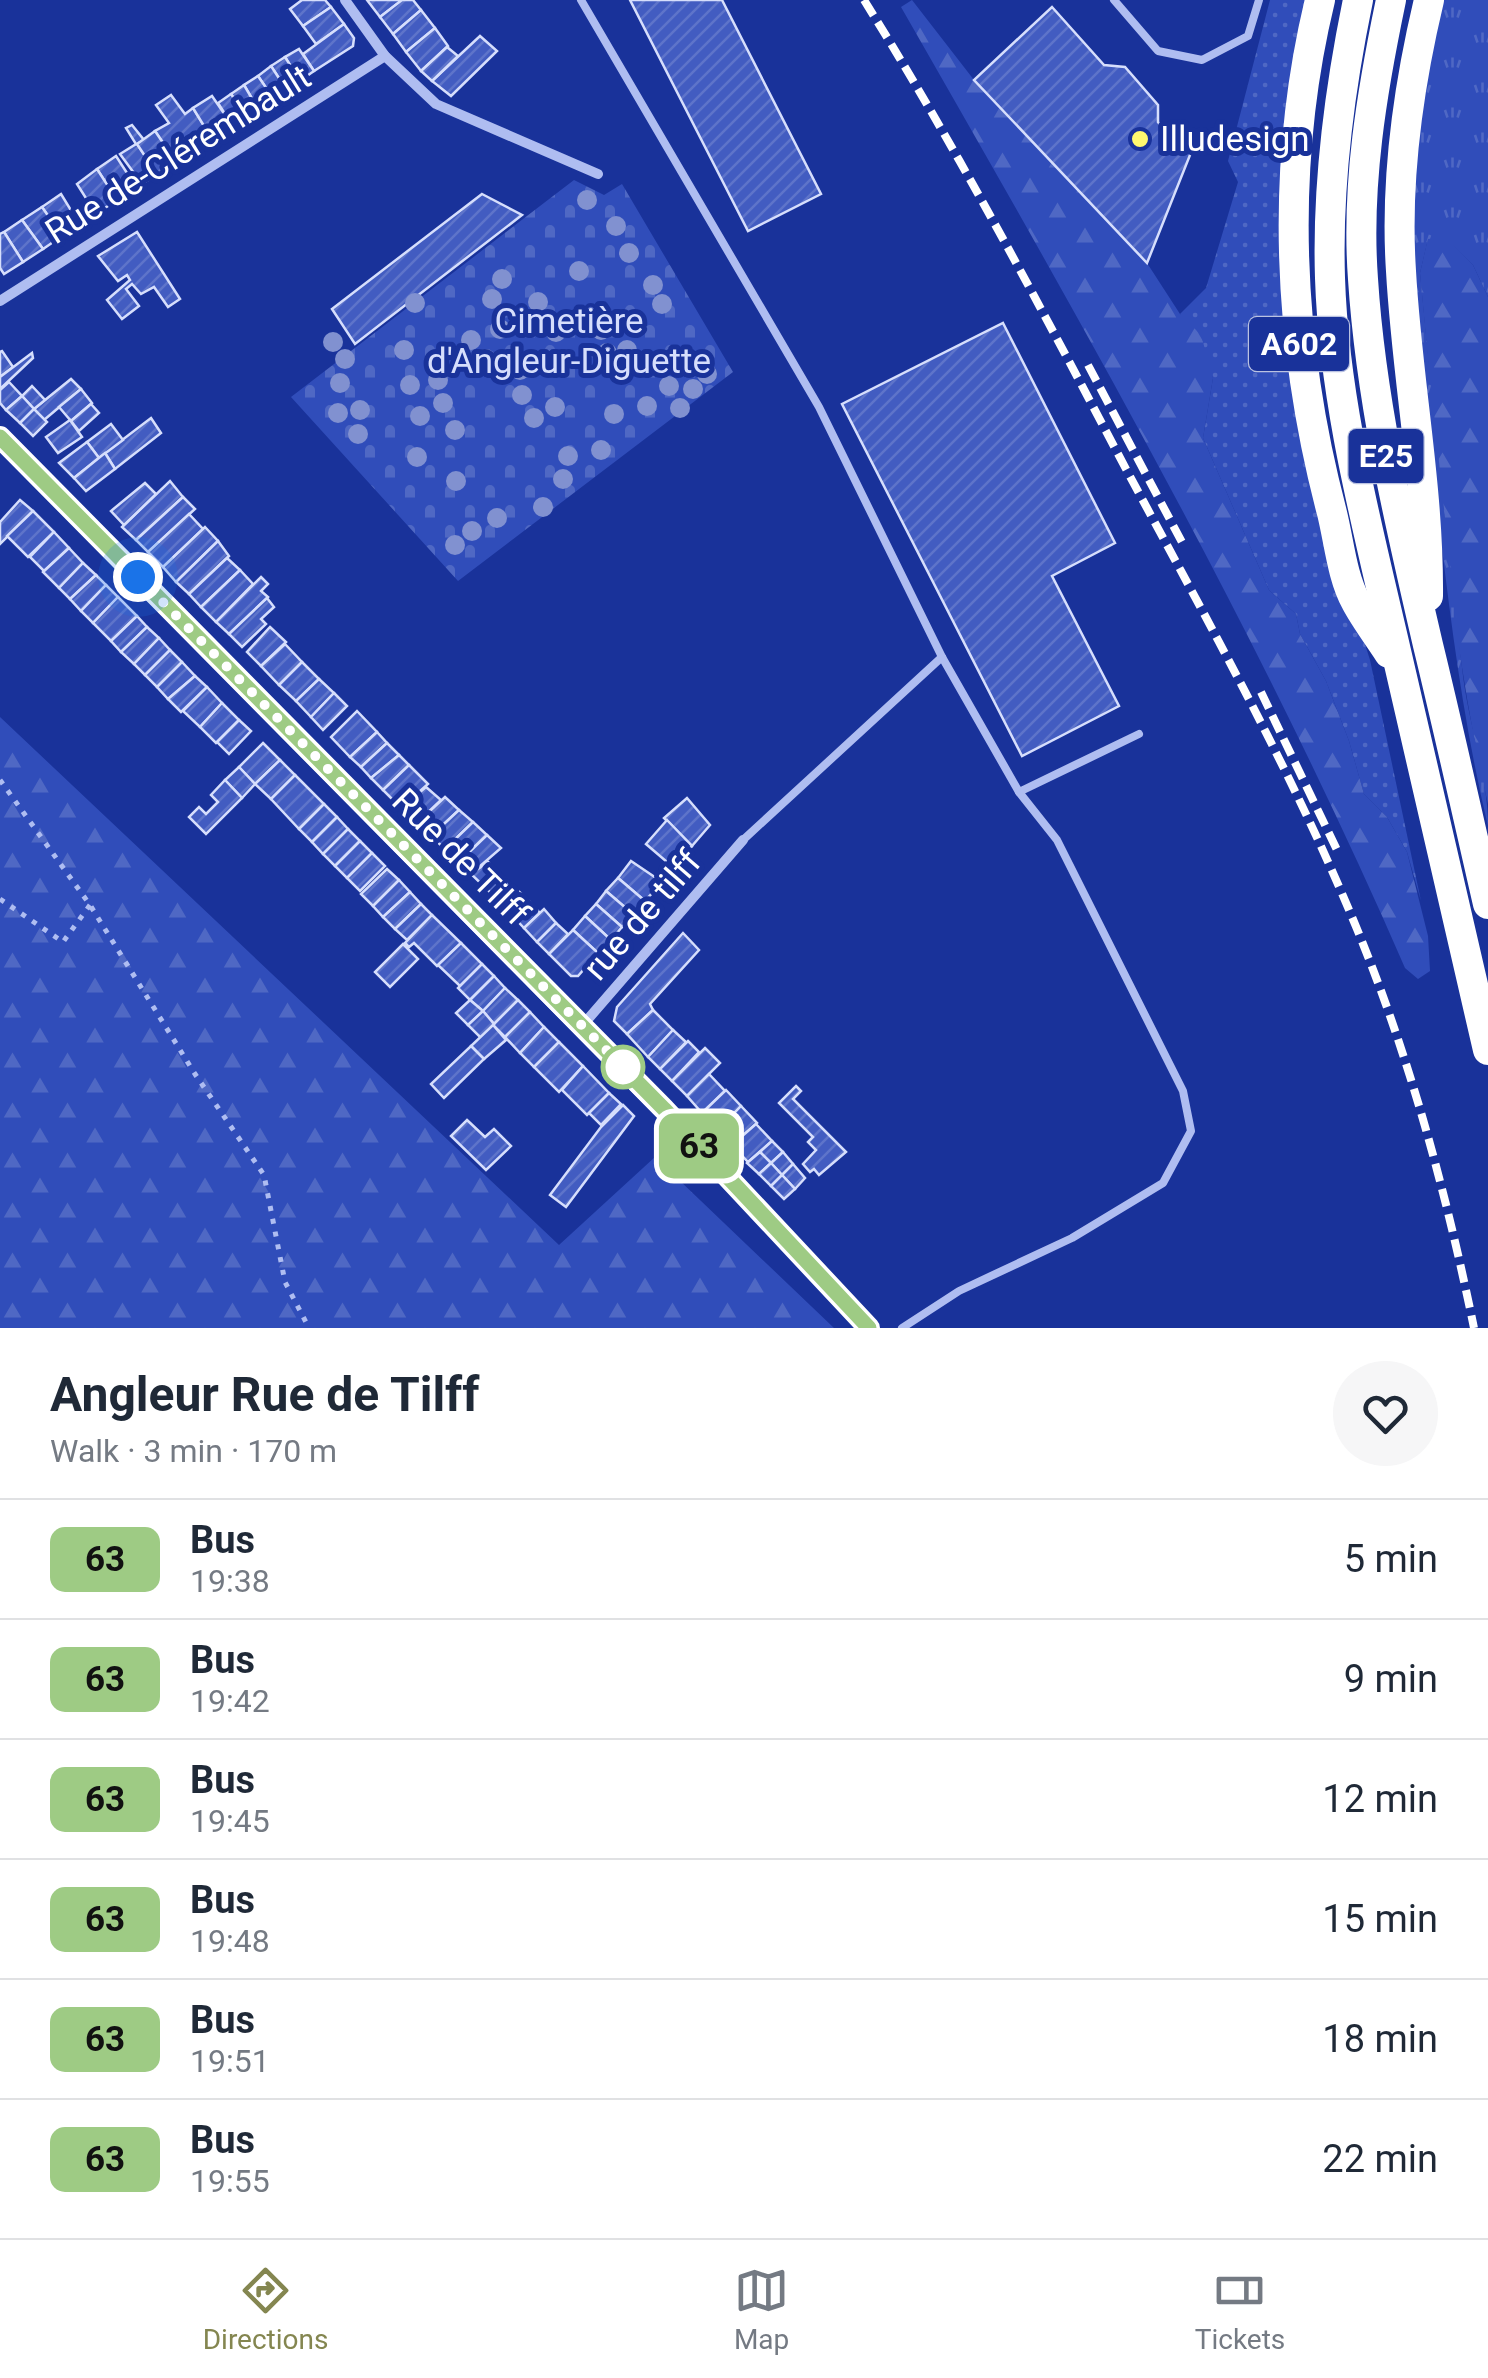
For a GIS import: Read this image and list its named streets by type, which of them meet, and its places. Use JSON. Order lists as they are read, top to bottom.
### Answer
{
  "streets": {
    "highway": ["A602", "E25"],
    "main road": ["Rue de Tilff"],
    "street": ["Rue de-Clérembault", "rue de tilff"]
  },
  "crossings": [
    ["A602", "E25"],
    ["Rue de Tilff", "rue de tilff"]
  ],
  "parks": ["Cimetière d'Angleur-Diguette"],
  "places": ["Illudesign"],
  "lines": ["bus line 63"],
  "page": {
    "on_map": "63",
    "heading": ["Angleur Rue de Tilff", "Walk · 3 min · 170 m"],
    "list": [
      {
        "mark": "63",
        "name": "Bus",
        "note": "19:38",
        "value": "5 min"
      },
      {
        "mark": "63",
        "name": "Bus",
        "note": "19:42",
        "value": "9 min"
      },
      {
        "mark": "63",
        "name": "Bus",
        "note": "19:45",
        "value": "12 min"
      },
      {
        "mark": "63",
        "name": "Bus",
        "note": "19:48",
        "value": "15 min"
      },
      {
        "mark": "63",
        "name": "Bus",
        "note": "19:51",
        "value": "18 min"
      },
      {
        "mark": "63",
        "name": "Bus",
        "note": "19:55",
        "value": "22 min"
      }
    ],
    "tabs": ["Directions", "Map", "Tickets"]
  }
}
